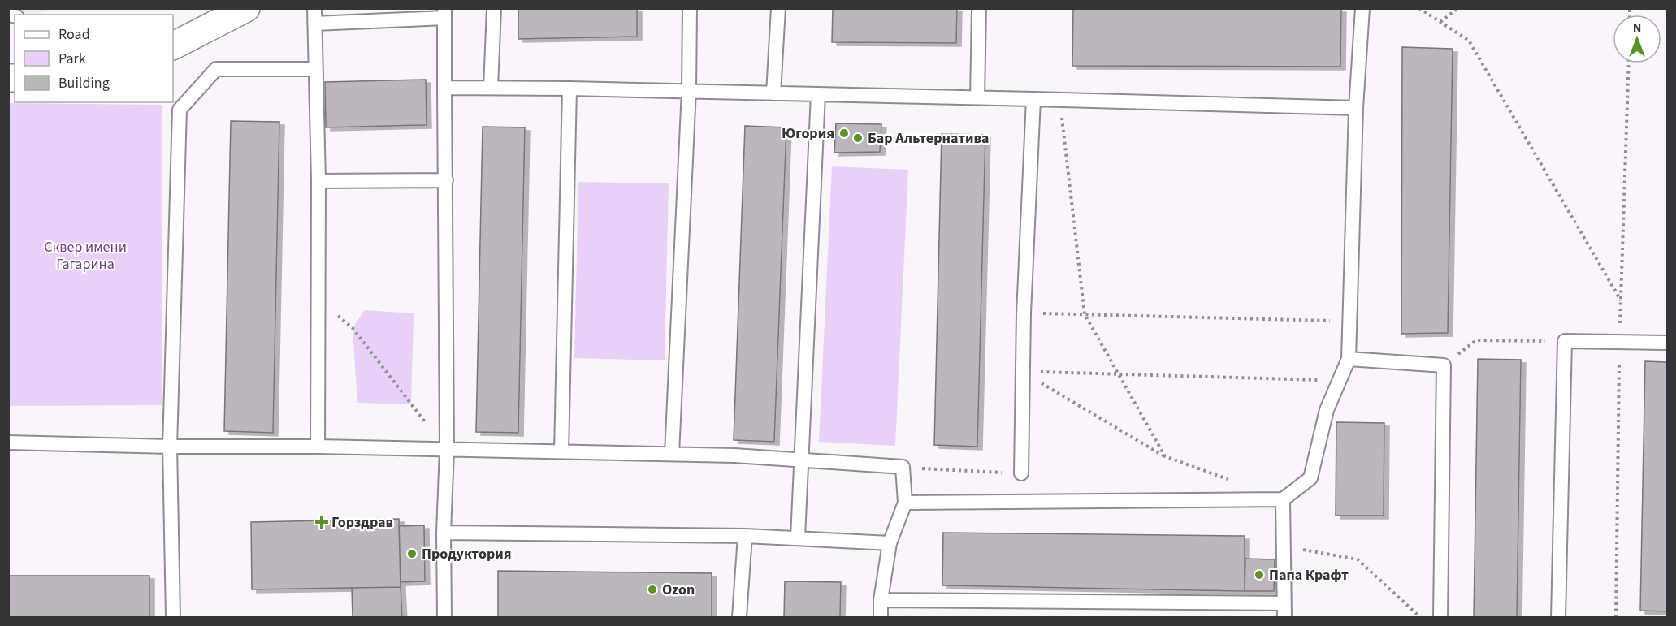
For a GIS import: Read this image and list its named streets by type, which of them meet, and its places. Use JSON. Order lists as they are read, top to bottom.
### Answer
{
  "parks": ["Сквер имени Гагарина"],
  "places": {
    "other": [
      "Югория",
      "Бар Альтернатива",
      "Продуктория",
      "Папа Крафт",
      "Ozon"
    ],
    "health": ["Горздрав"]
  },
  "legend": ["Road", "Park", "Building"],
  "north": "top"
}
